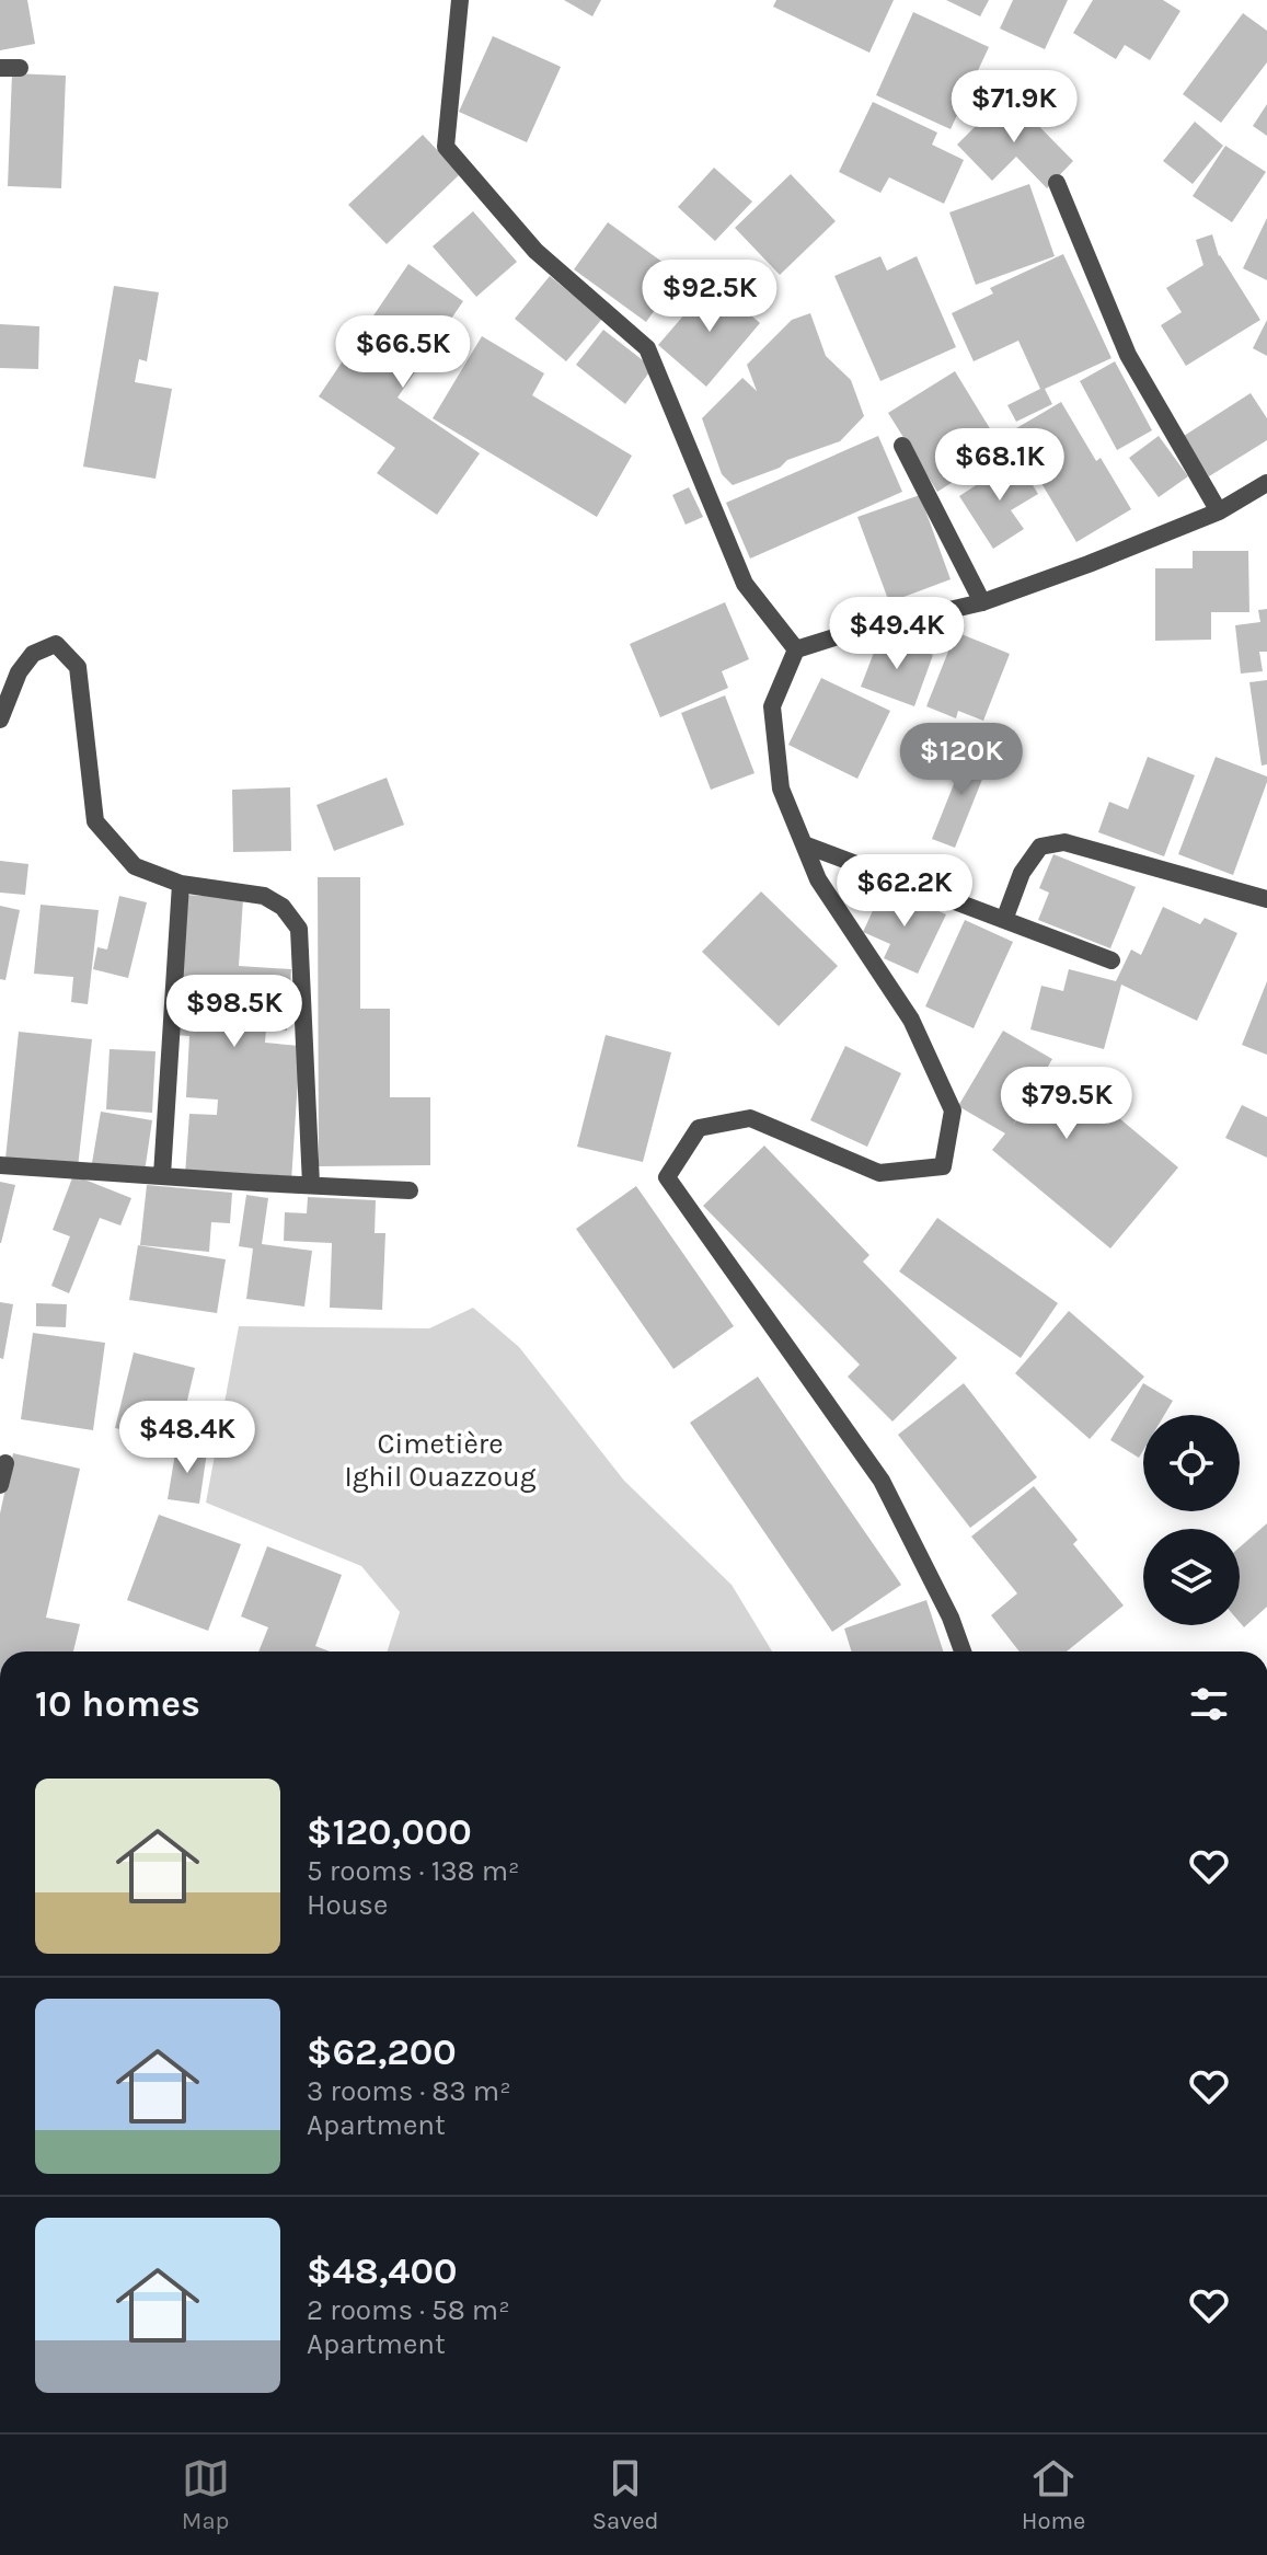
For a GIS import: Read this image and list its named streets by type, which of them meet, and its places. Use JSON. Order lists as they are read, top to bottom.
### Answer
{
  "parks": ["Cimetière Ighil Ouazzoug"],
  "page": {
    "price": [
      "$71.9K",
      "$92.5K",
      "$66.5K",
      "$68.1K",
      "$49.4K",
      "$120K",
      "$62.2K",
      "$98.5K",
      "$79.5K",
      "$48.4K"
    ],
    "heading": "10 homes",
    "list": [
      {
        "name": "$120,000",
        "note": "5 rooms · 138 m² · House"
      },
      {
        "name": "$62,200",
        "note": "3 rooms · 83 m² · Apartment"
      },
      {
        "name": "$48,400",
        "note": "2 rooms · 58 m² · Apartment"
      }
    ],
    "tabs": ["Map", "Saved", "Home"]
  }
}
